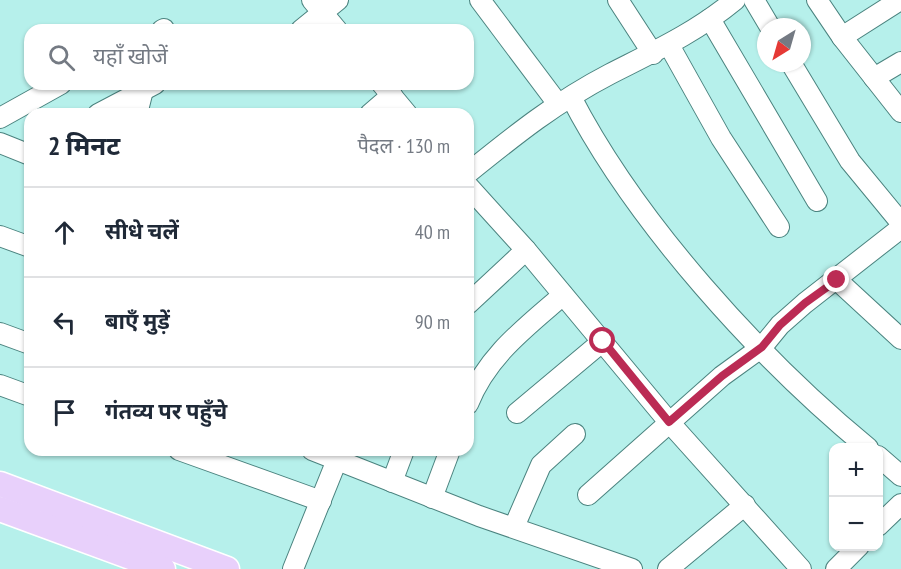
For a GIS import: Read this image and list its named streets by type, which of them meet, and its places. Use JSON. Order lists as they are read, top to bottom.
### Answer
{
  "north": "bottom left",
  "page": {
    "search": "यहाँ खोजें",
    "heading": ["2 मिनट", "पैदल · 130 m"],
    "list": [
      ["सीधे चलें", "40 m"],
      ["बाएँ मुड़ें", "90 m"],
      "गंतव्य पर पहुँचे"
    ],
    "map_buttons": ["+", "−"]
  }
}
